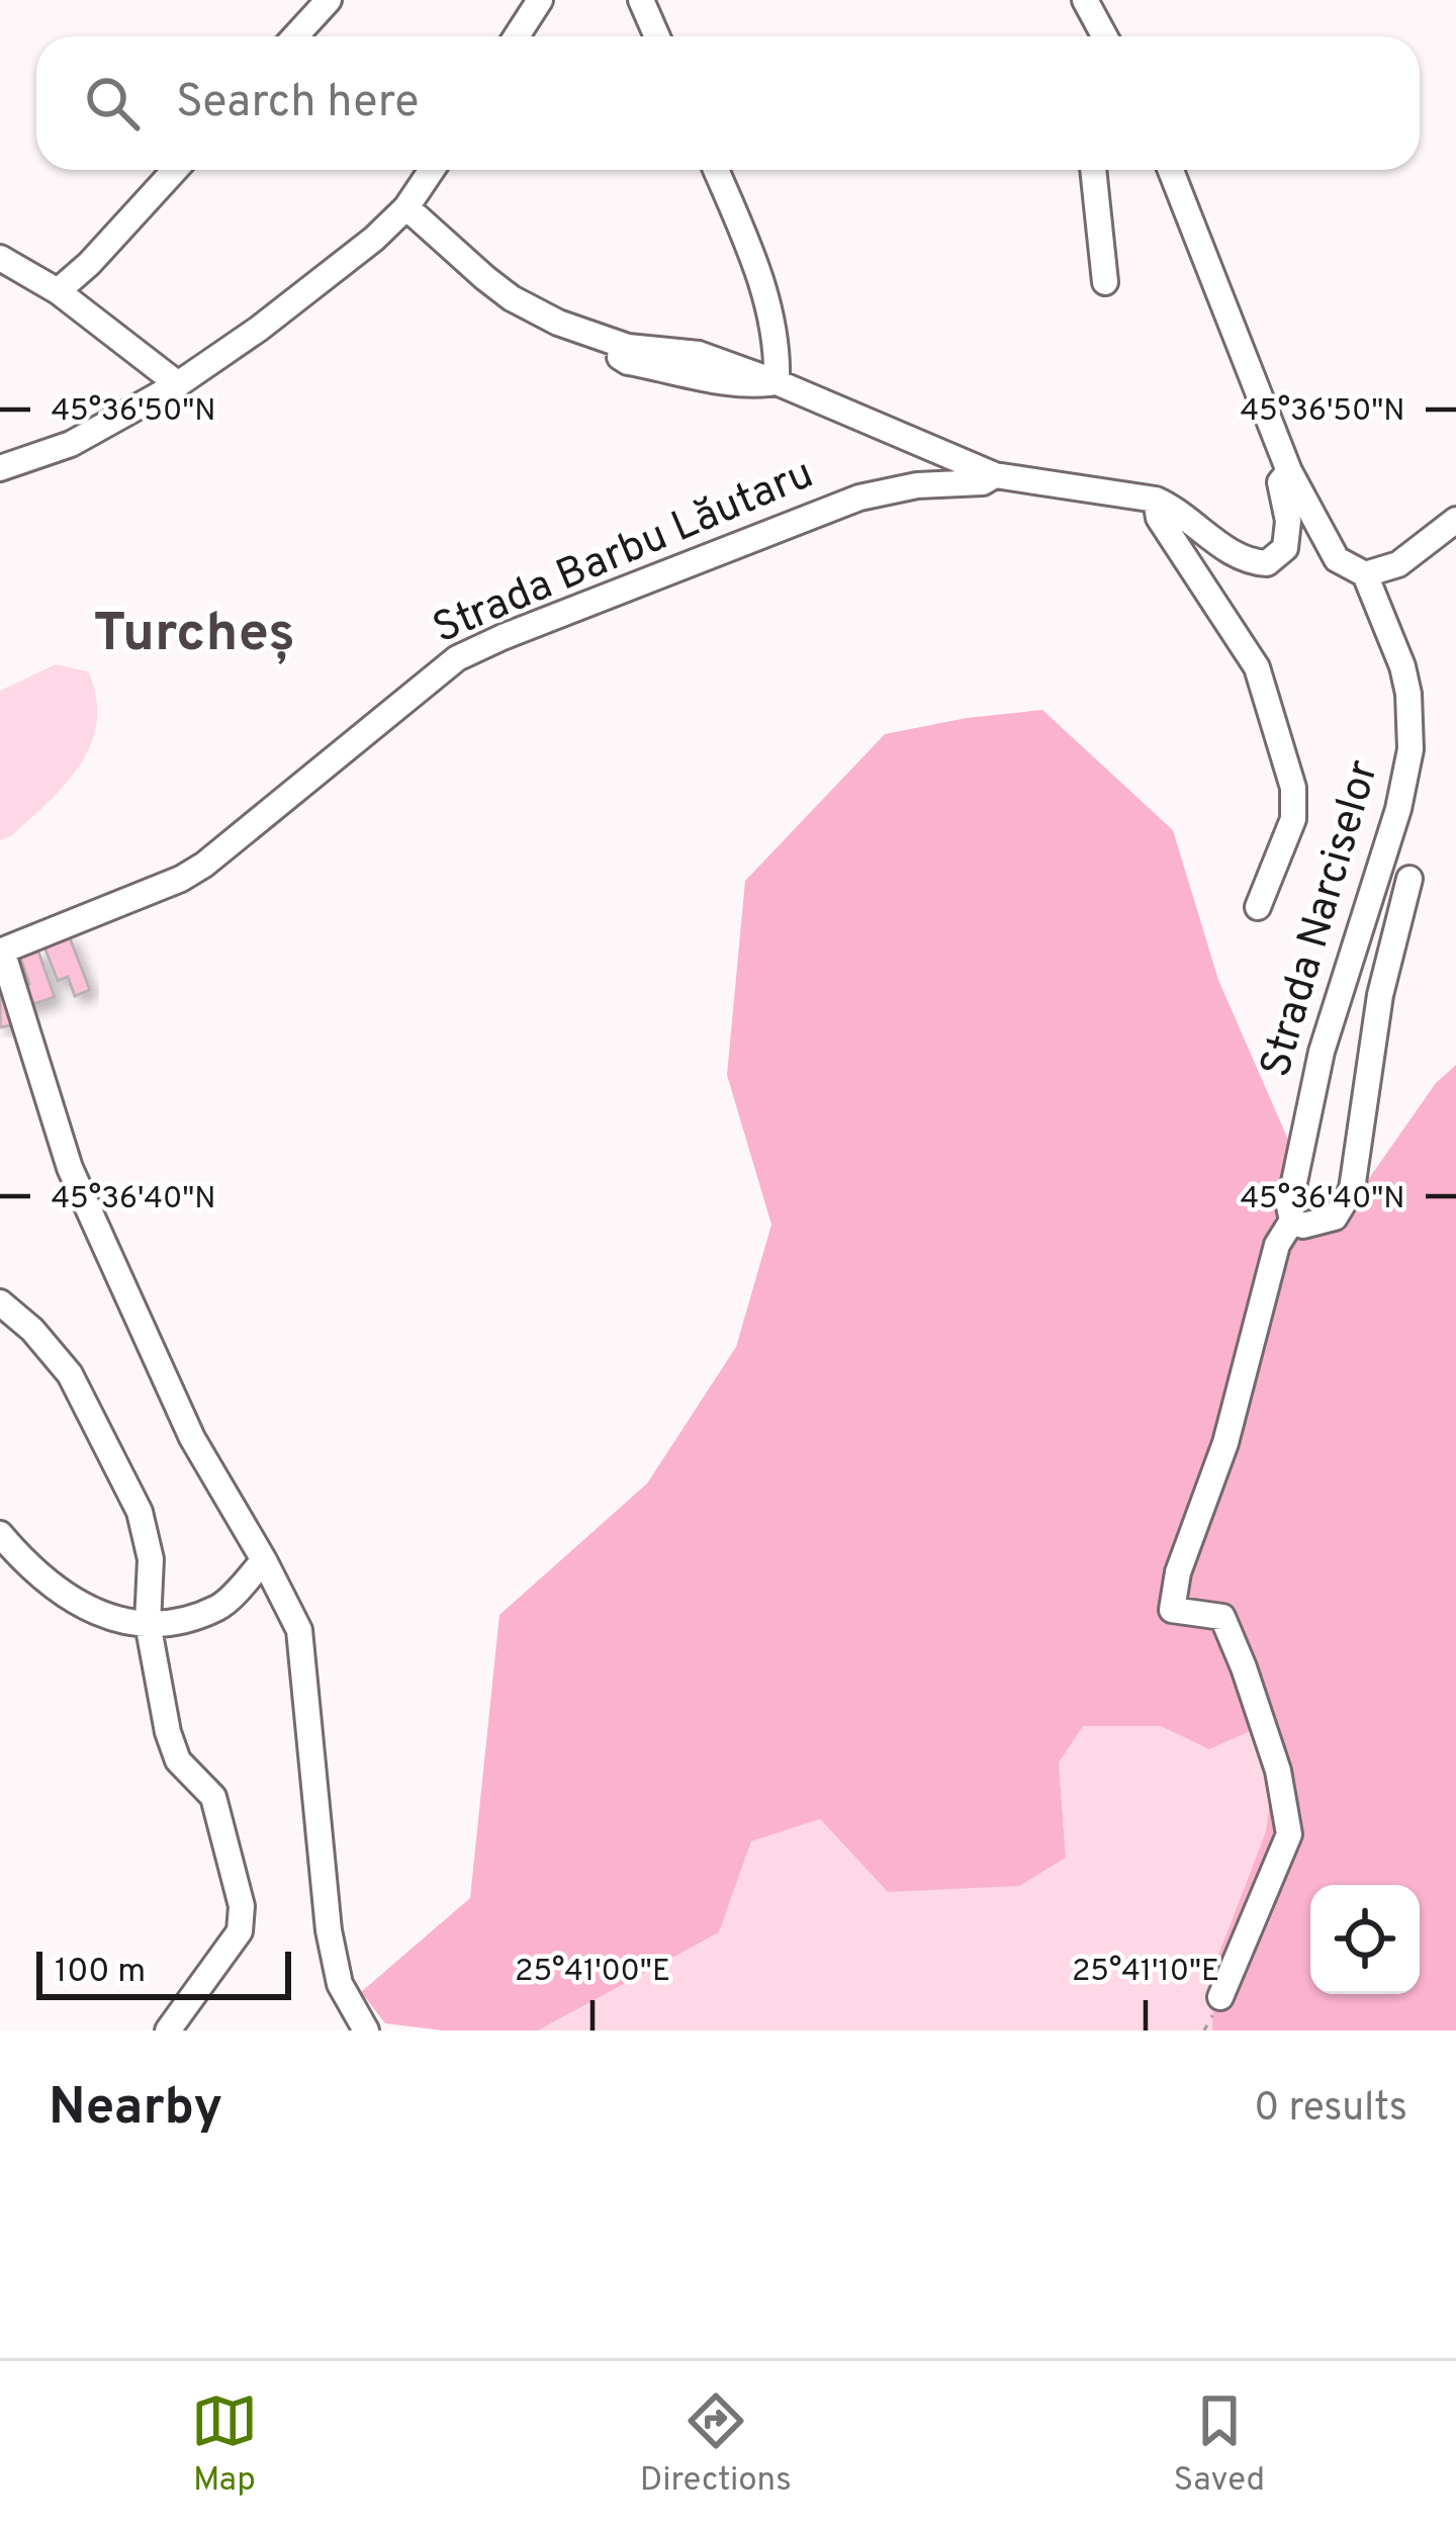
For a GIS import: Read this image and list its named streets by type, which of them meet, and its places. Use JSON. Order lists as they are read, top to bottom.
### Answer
{
  "streets": {
    "street": ["Strada Barbu Lăutaru", "Strada Narciselor"]
  },
  "districts": ["Turcheș"],
  "scale_bar": "100 m",
  "page": {
    "search": "Search here",
    "scale": "100 m",
    "heading": ["Nearby", "0 results"],
    "nav": ["Map", "Directions", "Saved"]
  },
  "coordinates": [
    "45°36'50\"N",
    "45°36'40\"N",
    "25°41'00\"E",
    "25°41'10\"E"
  ]
}
